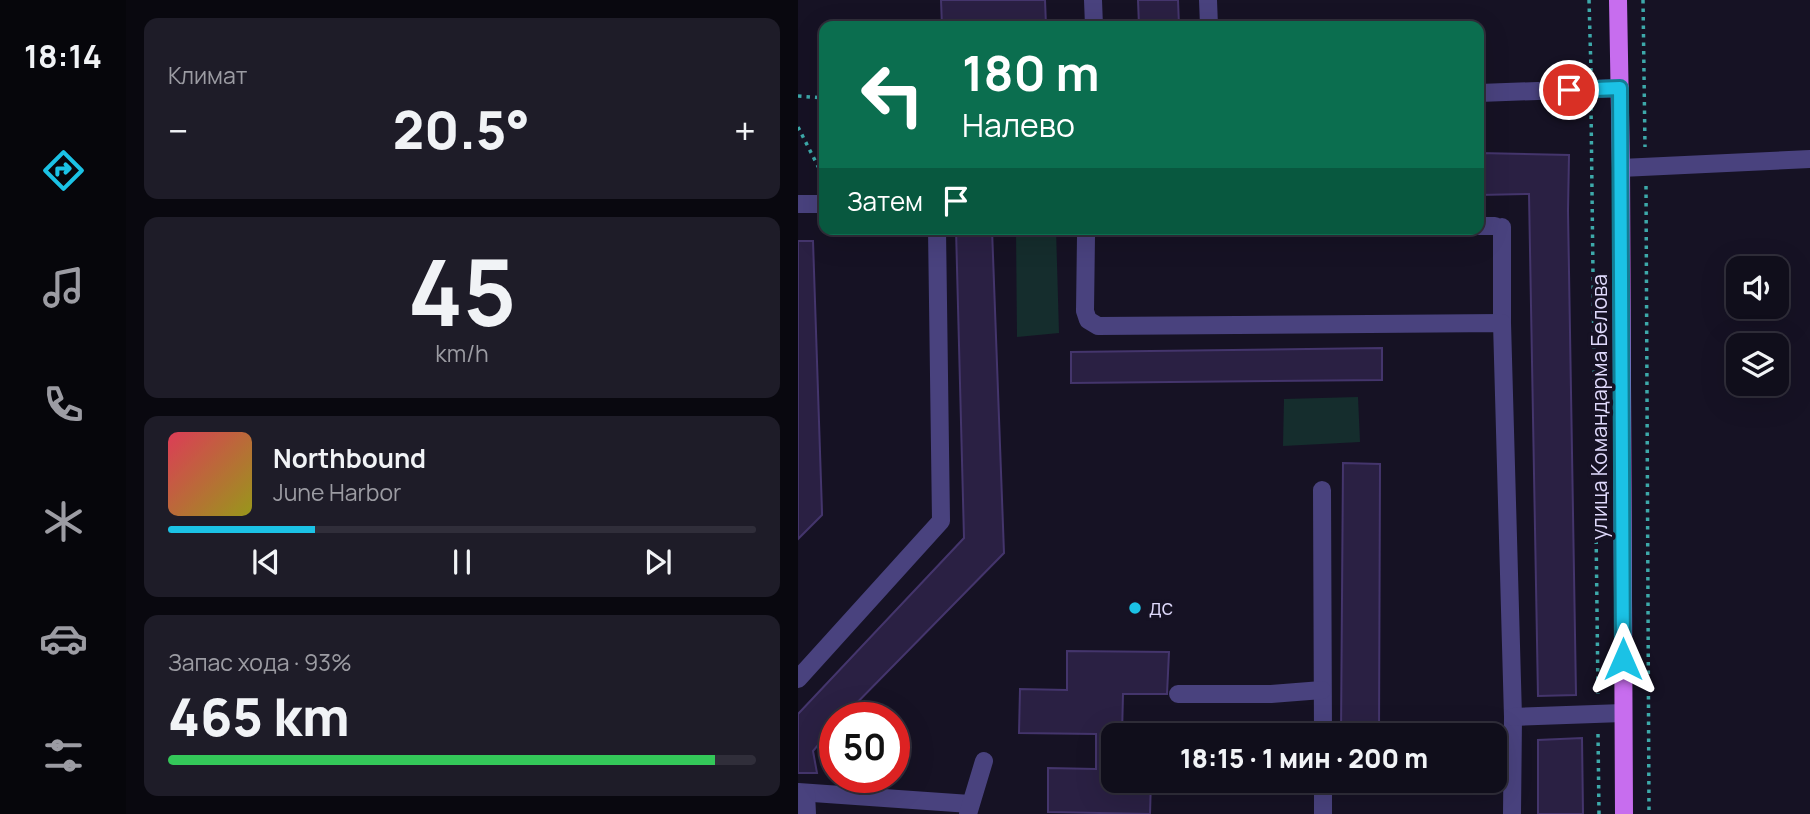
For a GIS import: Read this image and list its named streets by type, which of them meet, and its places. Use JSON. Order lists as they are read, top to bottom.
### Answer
{
  "streets": {
    "main road": ["улица Командарма Белова"]
  },
  "places": ["дс"],
  "page": {
    "tabs": "18:14",
    "tile": [
      "Климат",
      ["45", "km/h"],
      ["Запас хода · 93%", "465 km"]
    ],
    "turn": ["180 m", "Налево"],
    "heat": ["−", "20.5°", "+"],
    "then": "Затем",
    "song": ["Northbound", "June Harbor"],
    "limit": "50",
    "trip": "18:15 · 1 мин · 200 m"
  }
}
